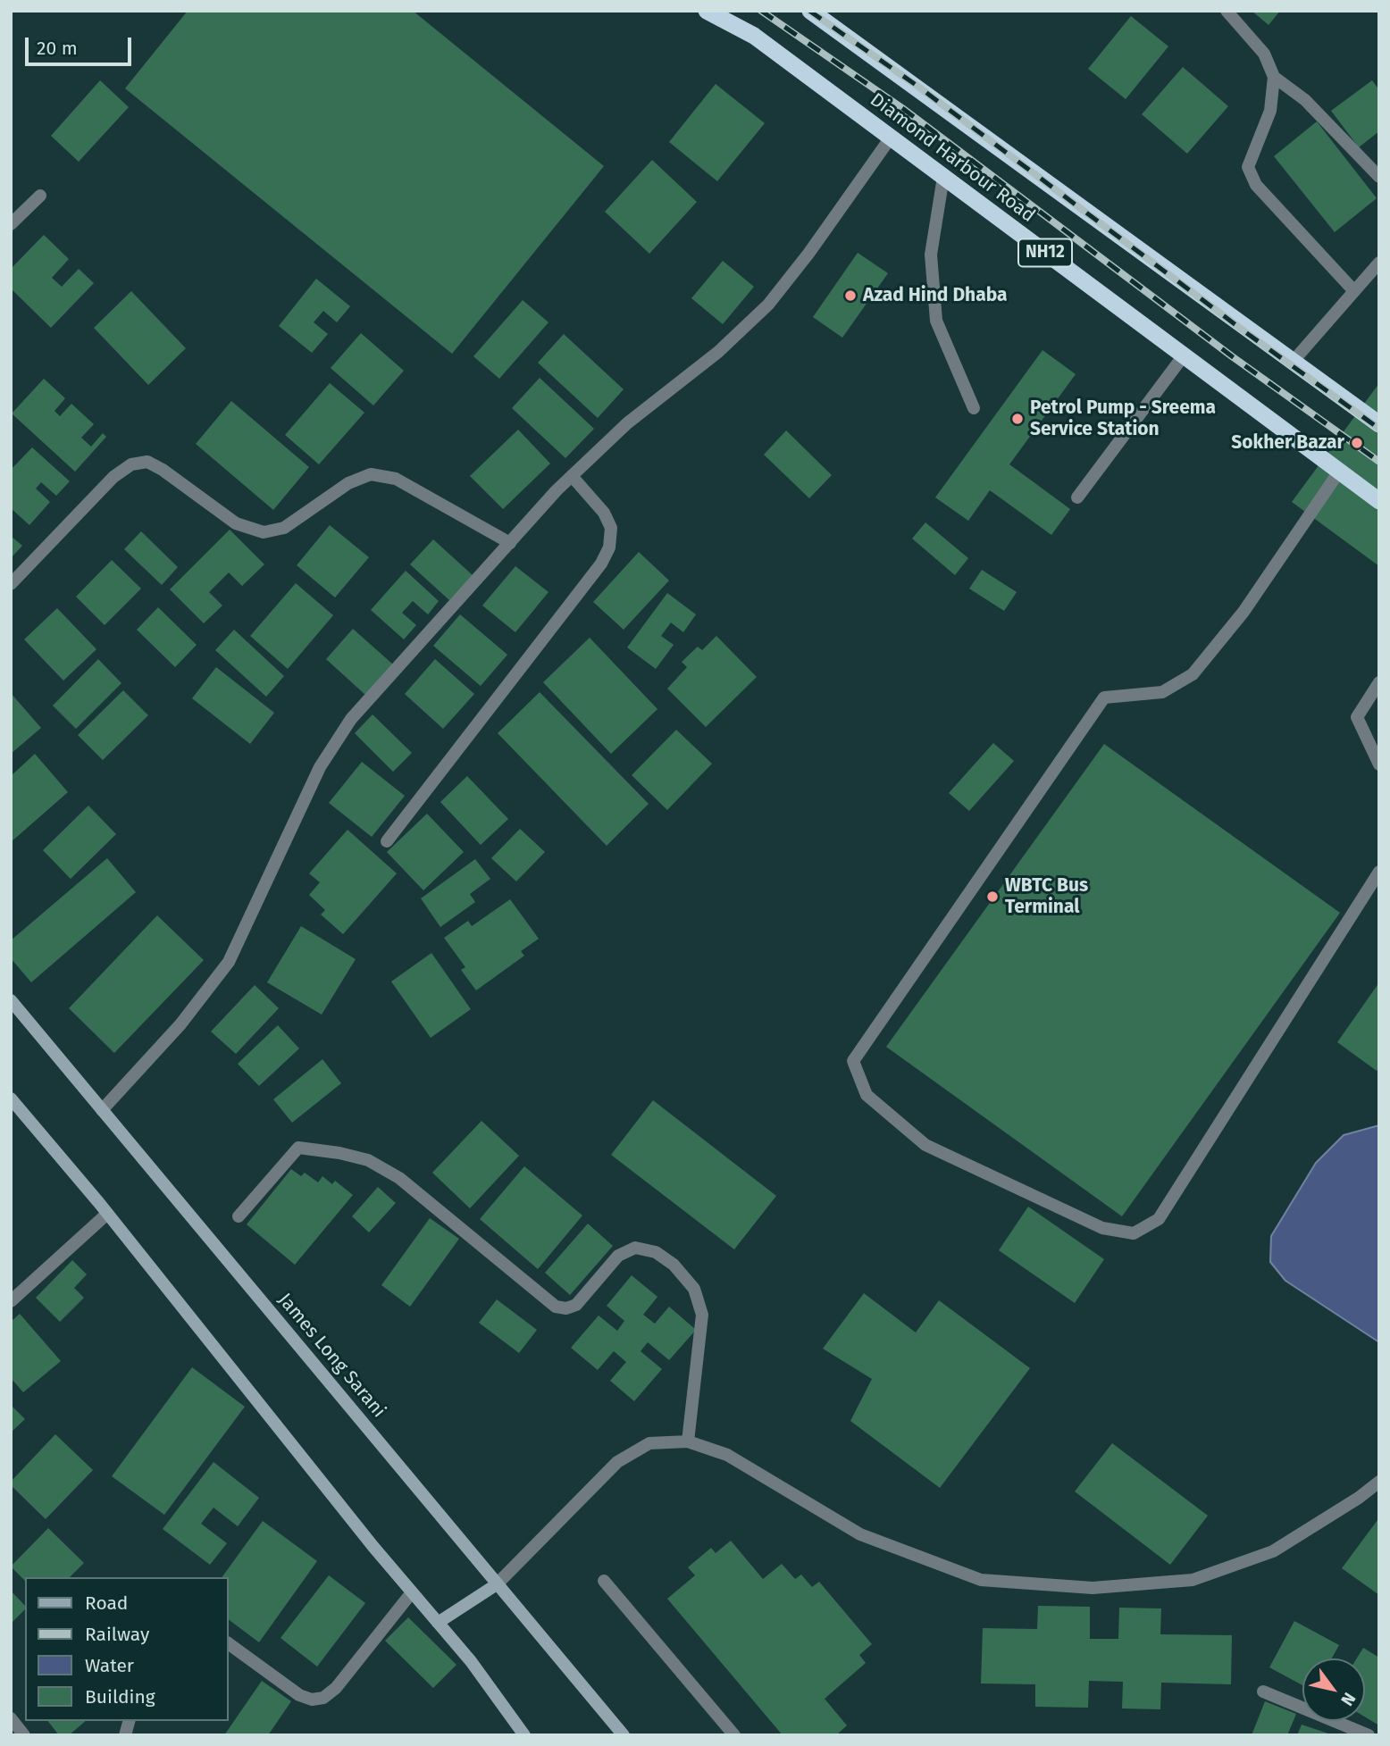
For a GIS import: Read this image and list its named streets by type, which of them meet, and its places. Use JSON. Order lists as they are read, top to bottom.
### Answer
{
  "streets": {
    "highway": ["Diamond Harbour Road", "NH12"],
    "main road": ["James Long Sarani"]
  },
  "places": [
    "Azad Hind Dhaba",
    "Petrol Pump - Sreema Service Station",
    "Sokher Bazar",
    "WBTC Bus Terminal"
  ],
  "legend": [
    "Road",
    "Railway",
    "Water",
    "Building"
  ],
  "scale_bar": "20 m",
  "north": "bottom right"
}
